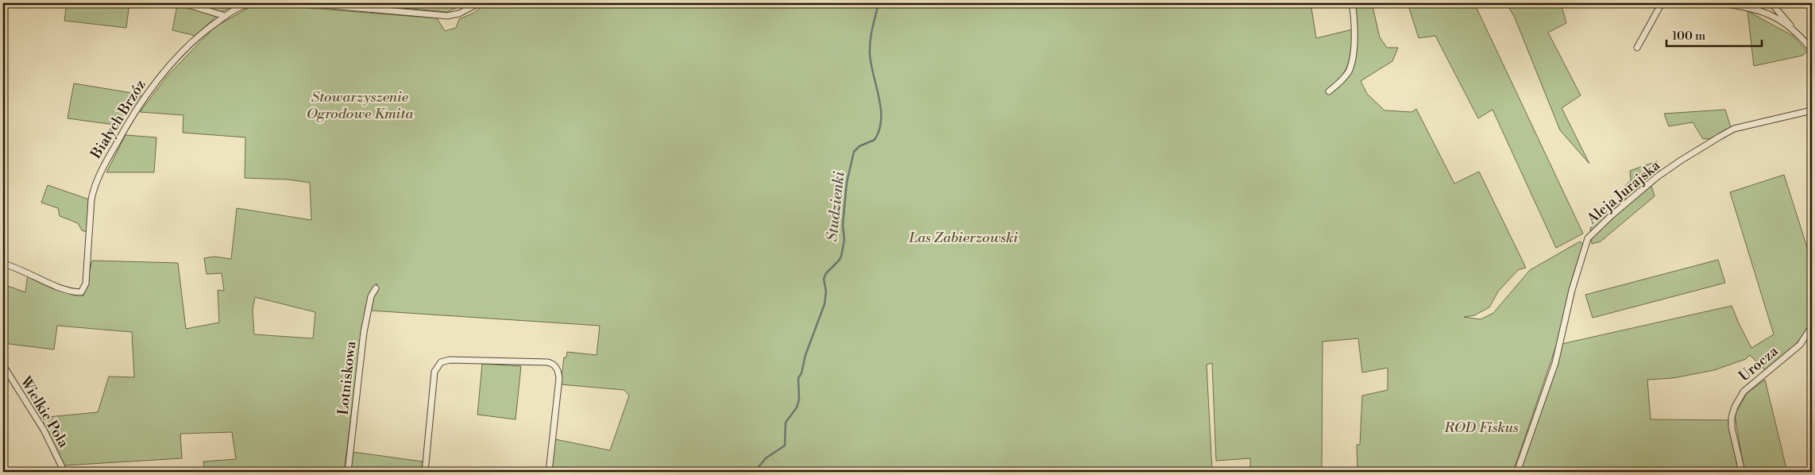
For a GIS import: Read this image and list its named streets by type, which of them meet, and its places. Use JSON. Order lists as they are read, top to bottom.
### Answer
{
  "streets": {
    "street": [
      "Białych Brzóz",
      "Aleja Jurajska",
      "Urocza",
      "Lotniskowa",
      "Wielkie Pola"
    ]
  },
  "water": ["Studzienki"],
  "parks": ["Stowarzyszenie Ogrodowe Kmita", "Las Zabierzowski", "ROD Fiskus"],
  "scale_bar": "100 m"
}
